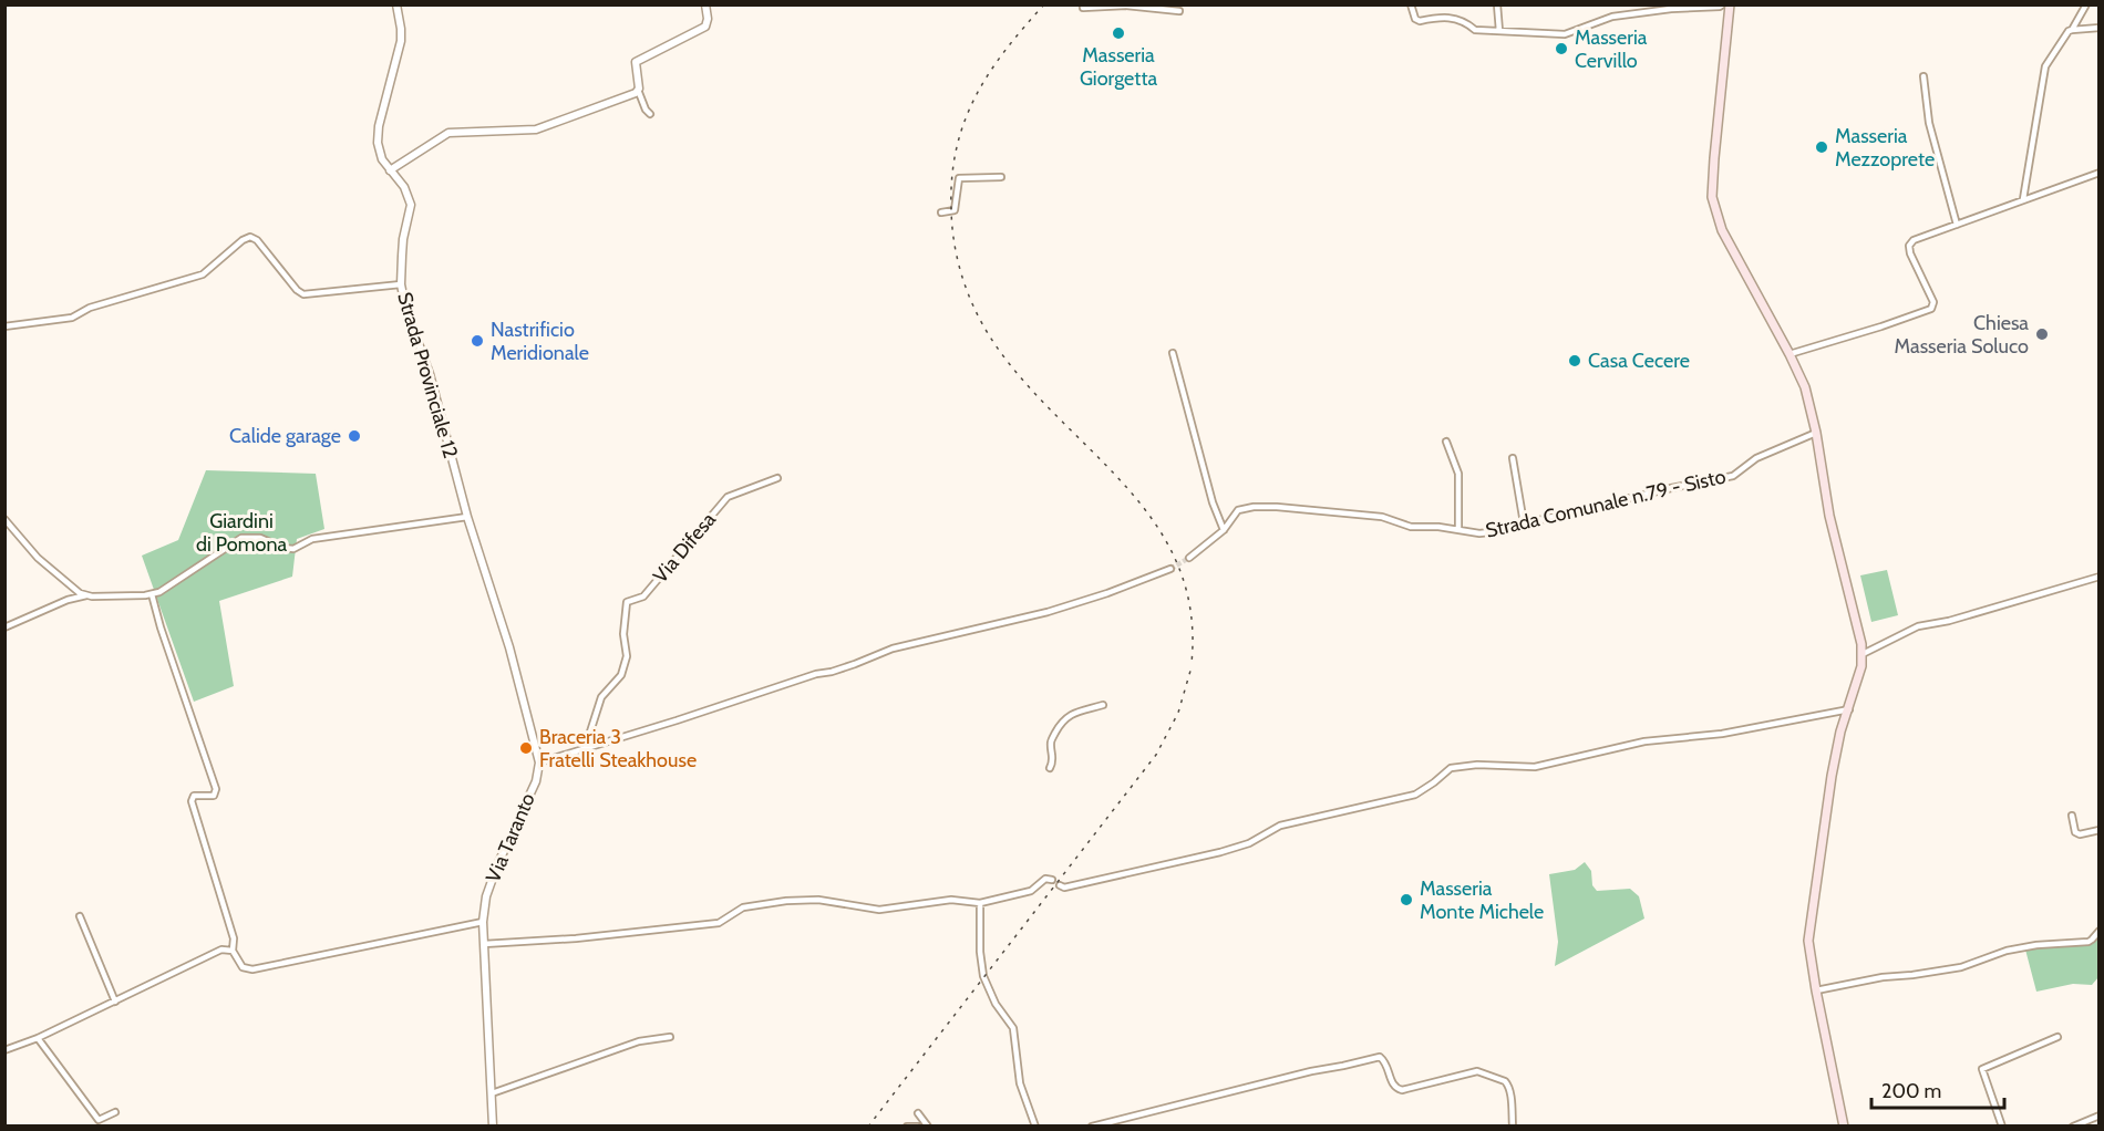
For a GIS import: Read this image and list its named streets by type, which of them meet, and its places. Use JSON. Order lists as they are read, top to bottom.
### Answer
{
  "streets": {
    "street": [
      "Strada Provinciale 12",
      "Strada Comunale n.79 - Sisto",
      "Via Difesa",
      "Via Taranto"
    ]
  },
  "crossings": [
    ["Strada Provinciale 12", "Via Taranto"]
  ],
  "parks": ["Giardini di Pomona"],
  "places": [
    "Masseria Giorgetta",
    "Masseria Cervillo",
    "Masseria Mezzoprete",
    "Chiesa Masseria Soluco",
    "Nastrificio Meridionale",
    "Casa Cecere",
    "Calide garage",
    "Braceria 3 Fratelli Steakhouse",
    "Masseria Monte Michele"
  ],
  "scale_bar": "200 m"
}
